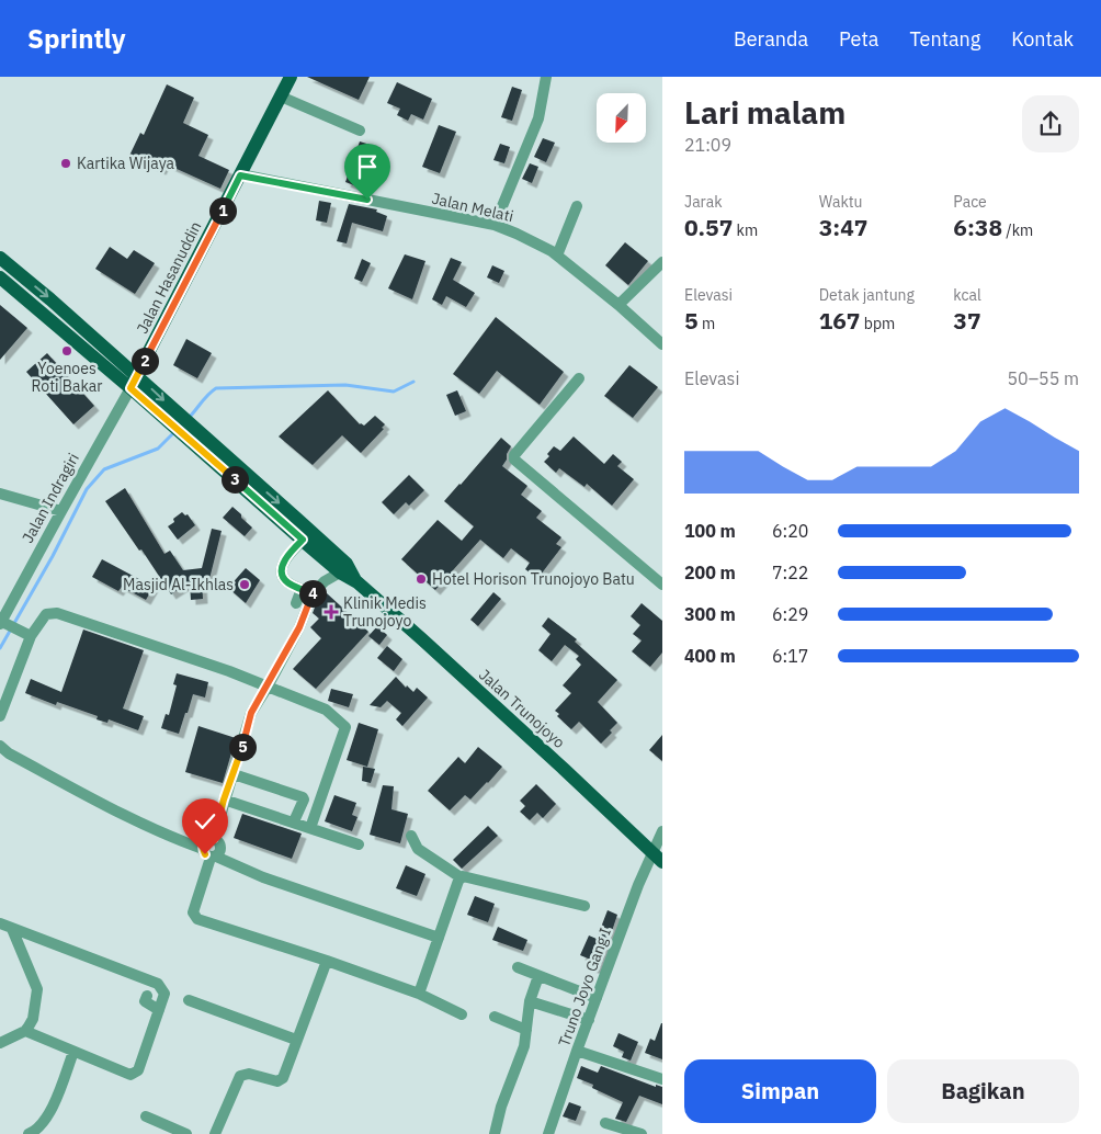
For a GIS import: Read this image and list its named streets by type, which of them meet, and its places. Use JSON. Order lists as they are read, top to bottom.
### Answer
{
  "streets": {
    "main road": ["Jalan Hasanuddin", "Jalan Trunojoyo"],
    "street": ["Jalan Melati", "Jalan Indragiri", "Truno Joyo Gang I"]
  },
  "crossings": [
    ["Jalan Melati", "Jalan Hasanuddin"],
    ["Jalan Hasanuddin", "Jalan Indragiri"],
    ["Jalan Hasanuddin", "Jalan Trunojoyo"],
    ["Jalan Indragiri", "Jalan Trunojoyo"],
    ["Jalan Trunojoyo", "Truno Joyo Gang I"]
  ],
  "places": {
    "other": [
      "Kartika Wijaya",
      "Yoenoes Roti Bakar",
      "Hotel Horison Trunojoyo Batu",
      "Masjid Al-Ikhlas"
    ],
    "health": ["Klinik Medis Trunojoyo"]
  },
  "north": "bottom left",
  "page": {
    "header": "Sprintly",
    "nav": [
      "Beranda",
      "Peta",
      "Tentang",
      "Kontak"
    ],
    "heading": ["Lari malam", "21:09"],
    "stats": [
      ["Jarak", "0.57 km"],
      ["Waktu", "3:47"],
      ["Pace", "6:38 /km"],
      ["Elevasi", "5 m"],
      ["Detak jantung", "167 bpm"],
      ["kcal", "37"]
    ],
    "pins": [
      "1",
      "2",
      "3",
      "4",
      "5"
    ],
    "chart": ["Elevasi", "50–55 m"],
    "list": [
      {
        "name": "100 m",
        "note": "6:20"
      },
      {
        "name": "200 m",
        "note": "7:22"
      },
      {
        "name": "300 m",
        "note": "6:29"
      },
      {
        "name": "400 m",
        "note": "6:17"
      }
    ],
    "buttons": ["Simpan", "Bagikan"]
  }
}
